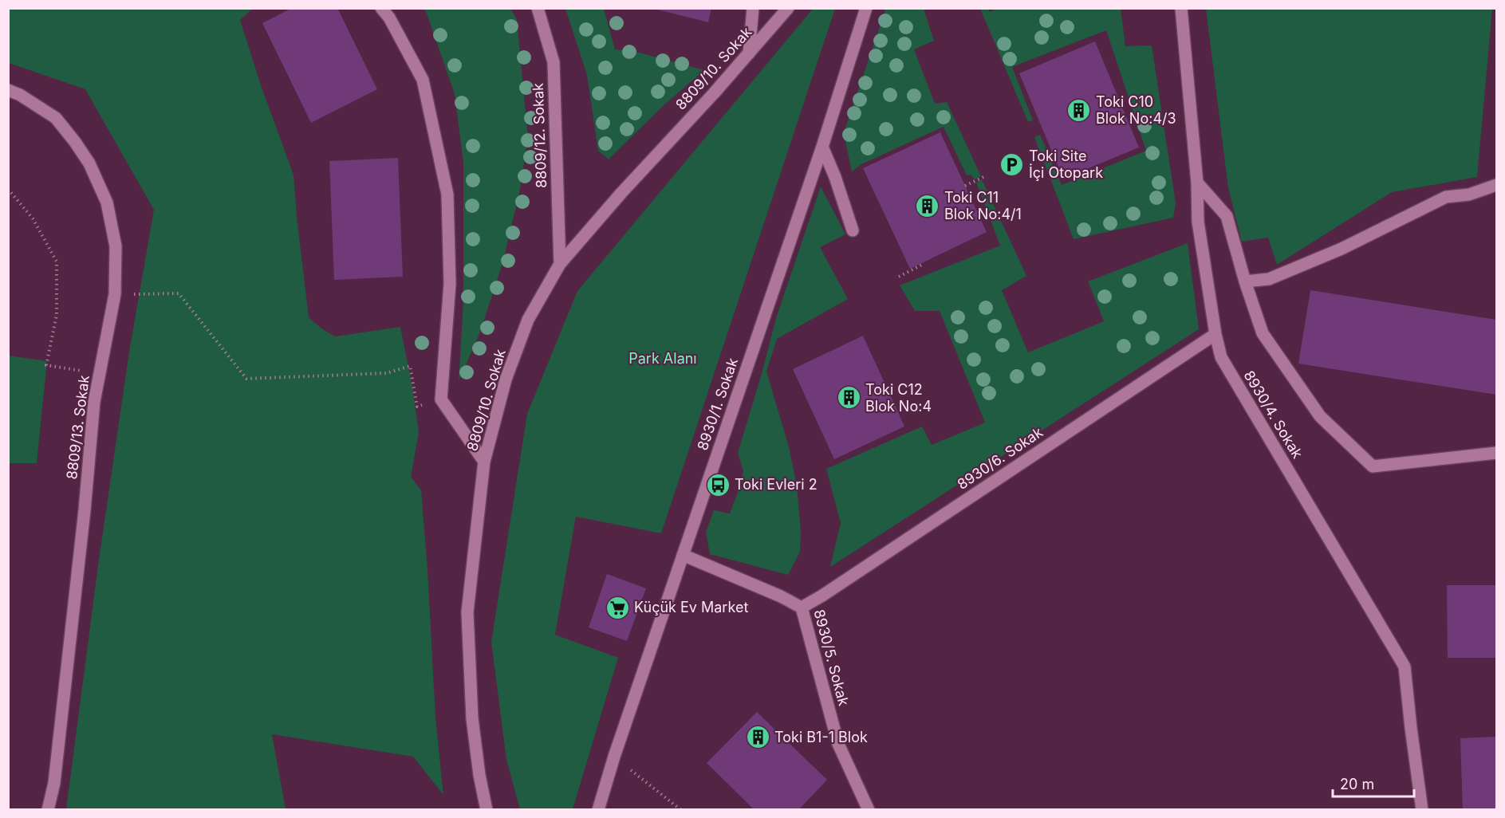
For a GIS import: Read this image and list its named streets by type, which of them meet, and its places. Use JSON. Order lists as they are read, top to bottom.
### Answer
{
  "streets": {
    "street": [
      "8809/10. Sokak",
      "8809/12. Sokak",
      "8930/1. Sokak",
      "8930/4. Sokak",
      "8809/13. Sokak",
      "8930/6. Sokak",
      "8930/5. Sokak"
    ]
  },
  "crossings": [
    ["8809/10. Sokak", "8809/12. Sokak"],
    ["8930/1. Sokak", "8930/5. Sokak"],
    ["8930/4. Sokak", "8930/6. Sokak"],
    ["8930/6. Sokak", "8930/5. Sokak"]
  ],
  "parks": ["Park Alanı"],
  "places": {
    "building": [
      "Toki C10 Blok No:4/3",
      "Toki C11 Blok No:4/1",
      "Toki C12 Blok No:4",
      "Toki B1-1 Blok"
    ],
    "parking": ["Toki Site İçi Otopark"],
    "bus stop": ["Toki Evleri 2"],
    "supermarket": ["Küçük Ev Market"]
  },
  "scale_bar": "20 m"
}
